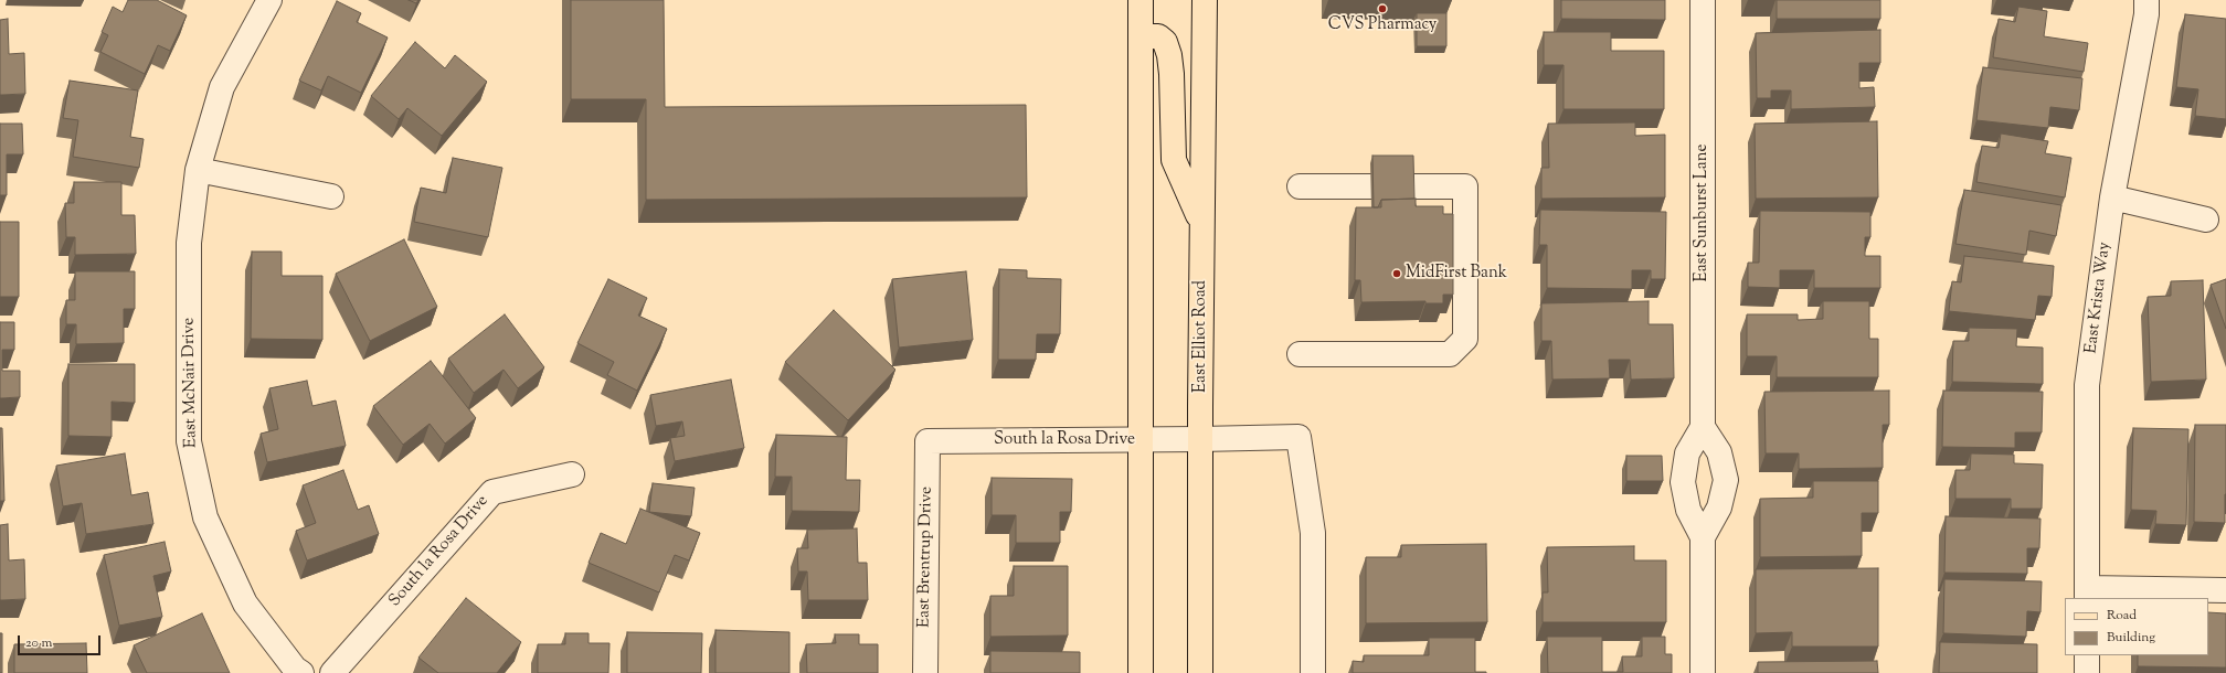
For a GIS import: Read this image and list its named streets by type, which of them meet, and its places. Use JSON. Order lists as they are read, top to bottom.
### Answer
{
  "streets": {
    "main road": ["East Elliot Road"],
    "street": [
      "East Sunburst Lane",
      "East Krista Way",
      "East McNair Drive",
      "South la Rosa Drive",
      "East Brentrup Drive"
    ]
  },
  "crossings": [
    ["East Elliot Road", "South la Rosa Drive"],
    ["South la Rosa Drive", "East Brentrup Drive"]
  ],
  "places": ["CVS Pharmacy", "MidFirst Bank"],
  "legend": ["Road", "Building"],
  "scale_bar": "20 m"
}
